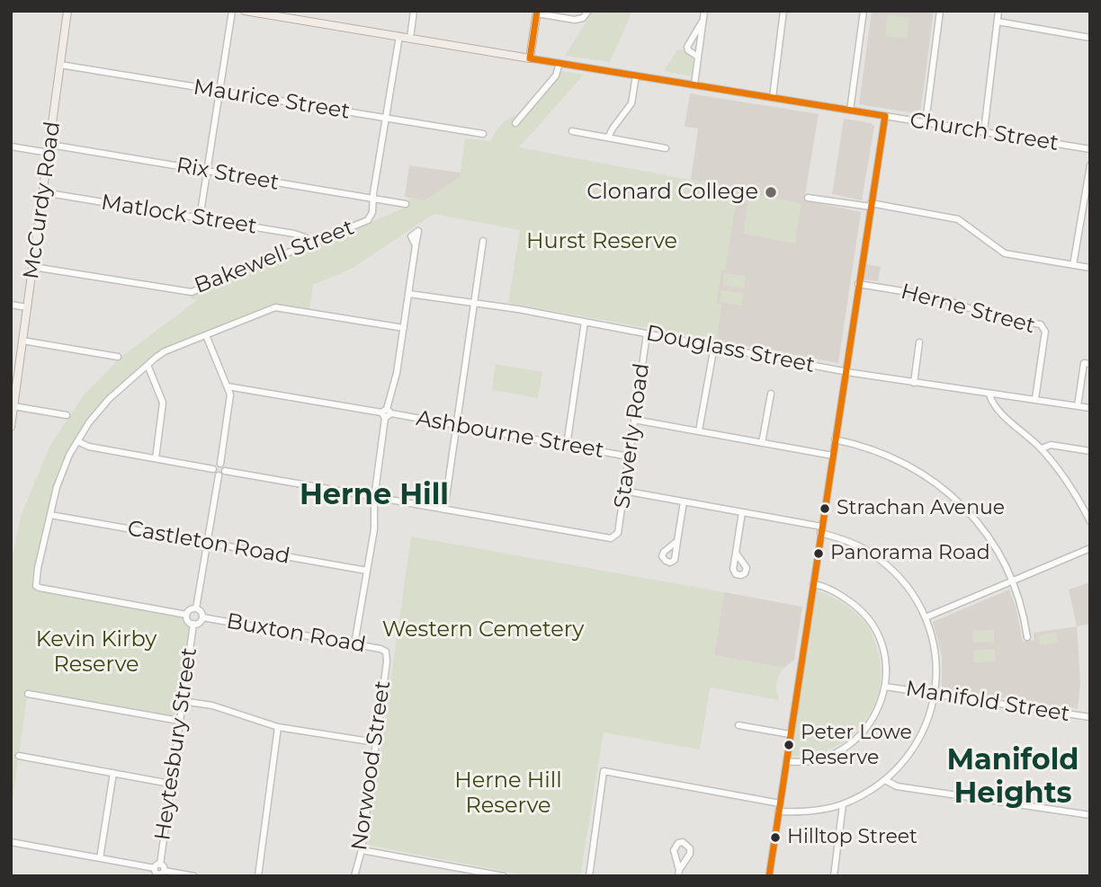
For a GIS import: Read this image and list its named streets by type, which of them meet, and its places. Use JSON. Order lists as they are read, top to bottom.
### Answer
{
  "streets": {
    "main road": ["Church Street", "McCurdy Road"],
    "street": [
      "Maurice Street",
      "Rix Street",
      "Matlock Street",
      "Bakewell Street",
      "Herne Street",
      "Douglass Street",
      "Ashbourne Street",
      "Staverly Road",
      "Castleton Road",
      "Buxton Road",
      "Manifold Street",
      "Heytesbury Street",
      "Norwood Street"
    ]
  },
  "crossings": [
    ["Maurice Street", "McCurdy Road"],
    ["Maurice Street", "Bakewell Street"],
    ["Church Street", "Bakewell Street"],
    ["Rix Street", "McCurdy Road"],
    ["Rix Street", "Bakewell Street"],
    ["McCurdy Road", "Matlock Street"],
    ["McCurdy Road", "Bakewell Street"],
    ["Matlock Street", "Bakewell Street"],
    ["Herne Street", "Douglass Street"],
    ["Douglass Street", "Staverly Road"],
    ["Ashbourne Street", "Staverly Road"],
    ["Buxton Road", "Heytesbury Street"],
    ["Buxton Road", "Norwood Street"]
  ],
  "districts": ["Herne Hill", "Manifold Heights"],
  "parks": [
    "Hurst Reserve",
    "Western Cemetery",
    "Kevin Kirby Reserve",
    "Herne Hill Reserve"
  ],
  "places": [
    "Clonard College",
    "Strachan Avenue",
    "Panorama Road",
    "Peter Lowe Reserve",
    "Hilltop Street"
  ]
}
